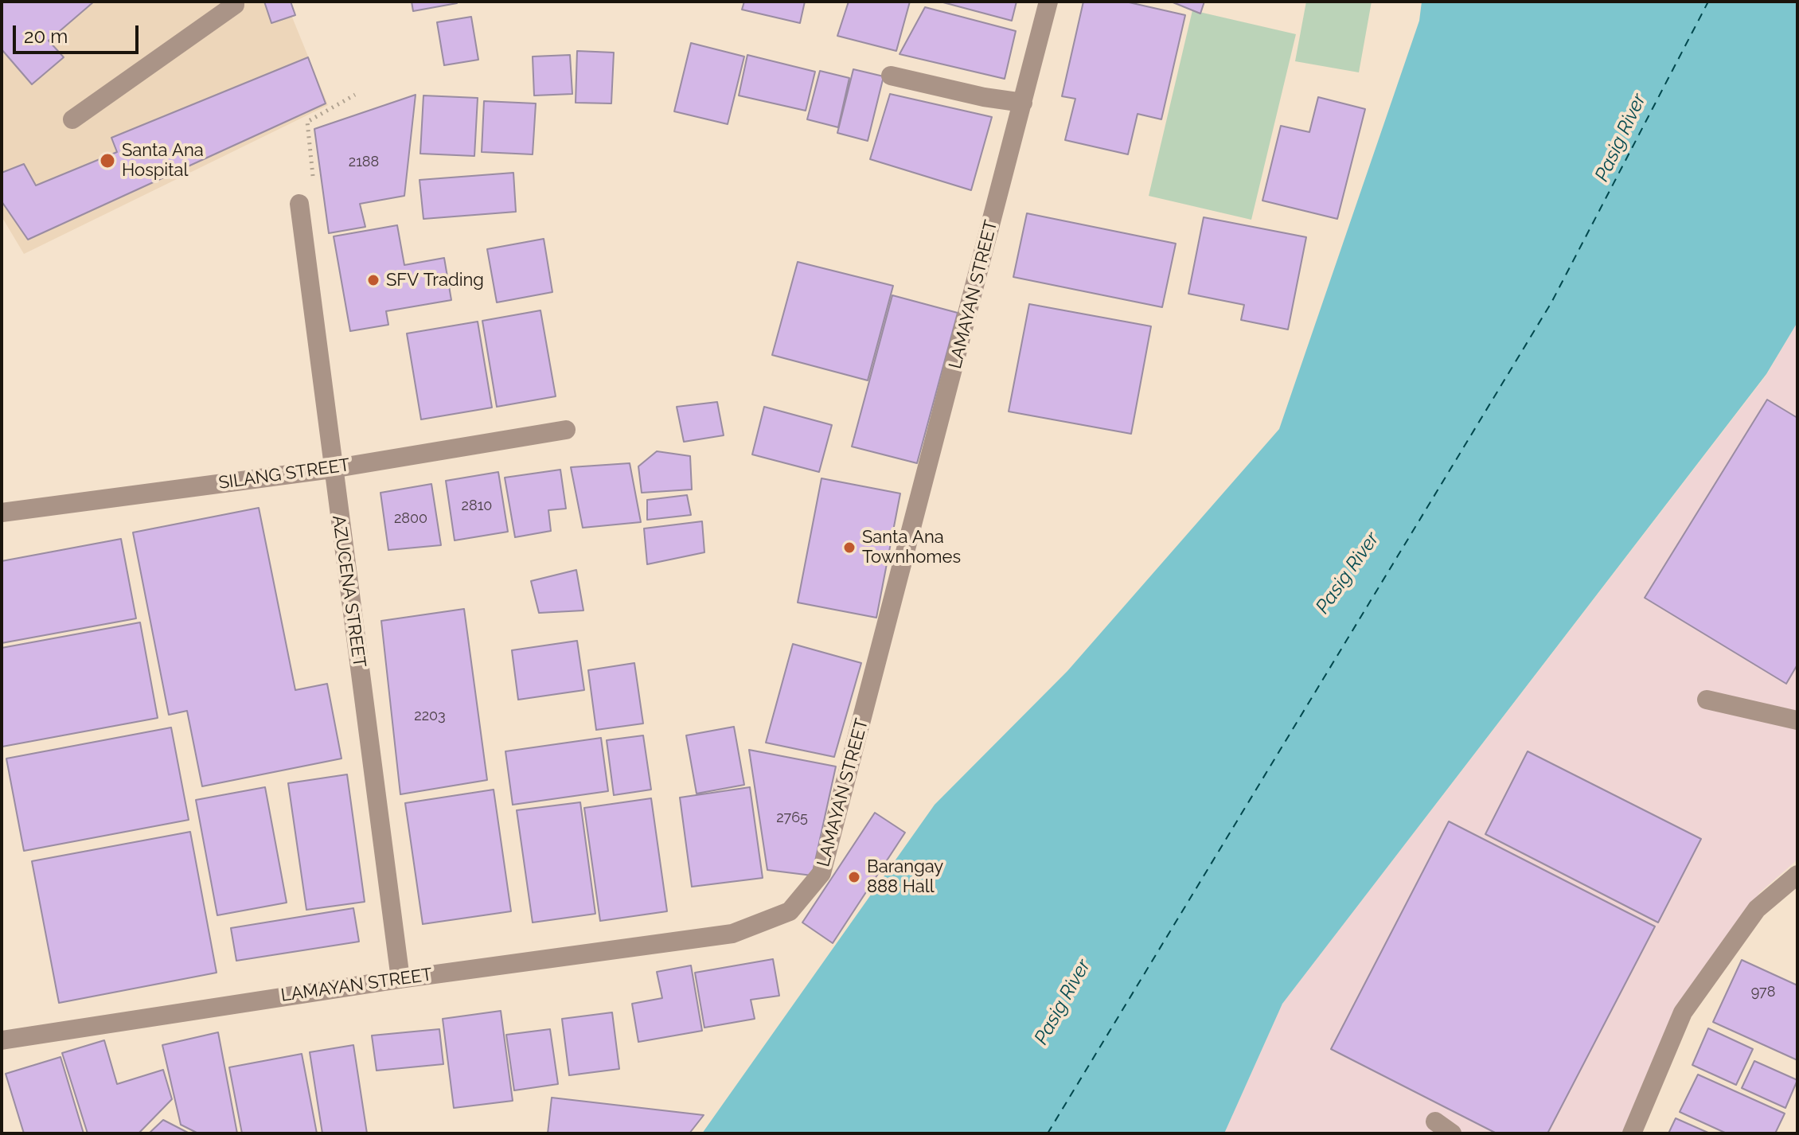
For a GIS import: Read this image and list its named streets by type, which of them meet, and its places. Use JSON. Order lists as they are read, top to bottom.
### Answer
{
  "streets": {
    "street": ["LAMAYAN STREET", "SILANG STREET", "AZUCENA STREET"]
  },
  "crossings": [
    ["LAMAYAN STREET", "AZUCENA STREET"],
    ["SILANG STREET", "AZUCENA STREET"]
  ],
  "water": ["Pasig River"],
  "places": [
    "Santa Ana Hospital",
    "SFV Trading",
    "Santa Ana Townhomes",
    "Barangay 888 Hall"
  ],
  "house_numbers": [
    "2188",
    "2810",
    "2800",
    "2203",
    "2765",
    "978"
  ],
  "scale_bar": "20 m"
}
